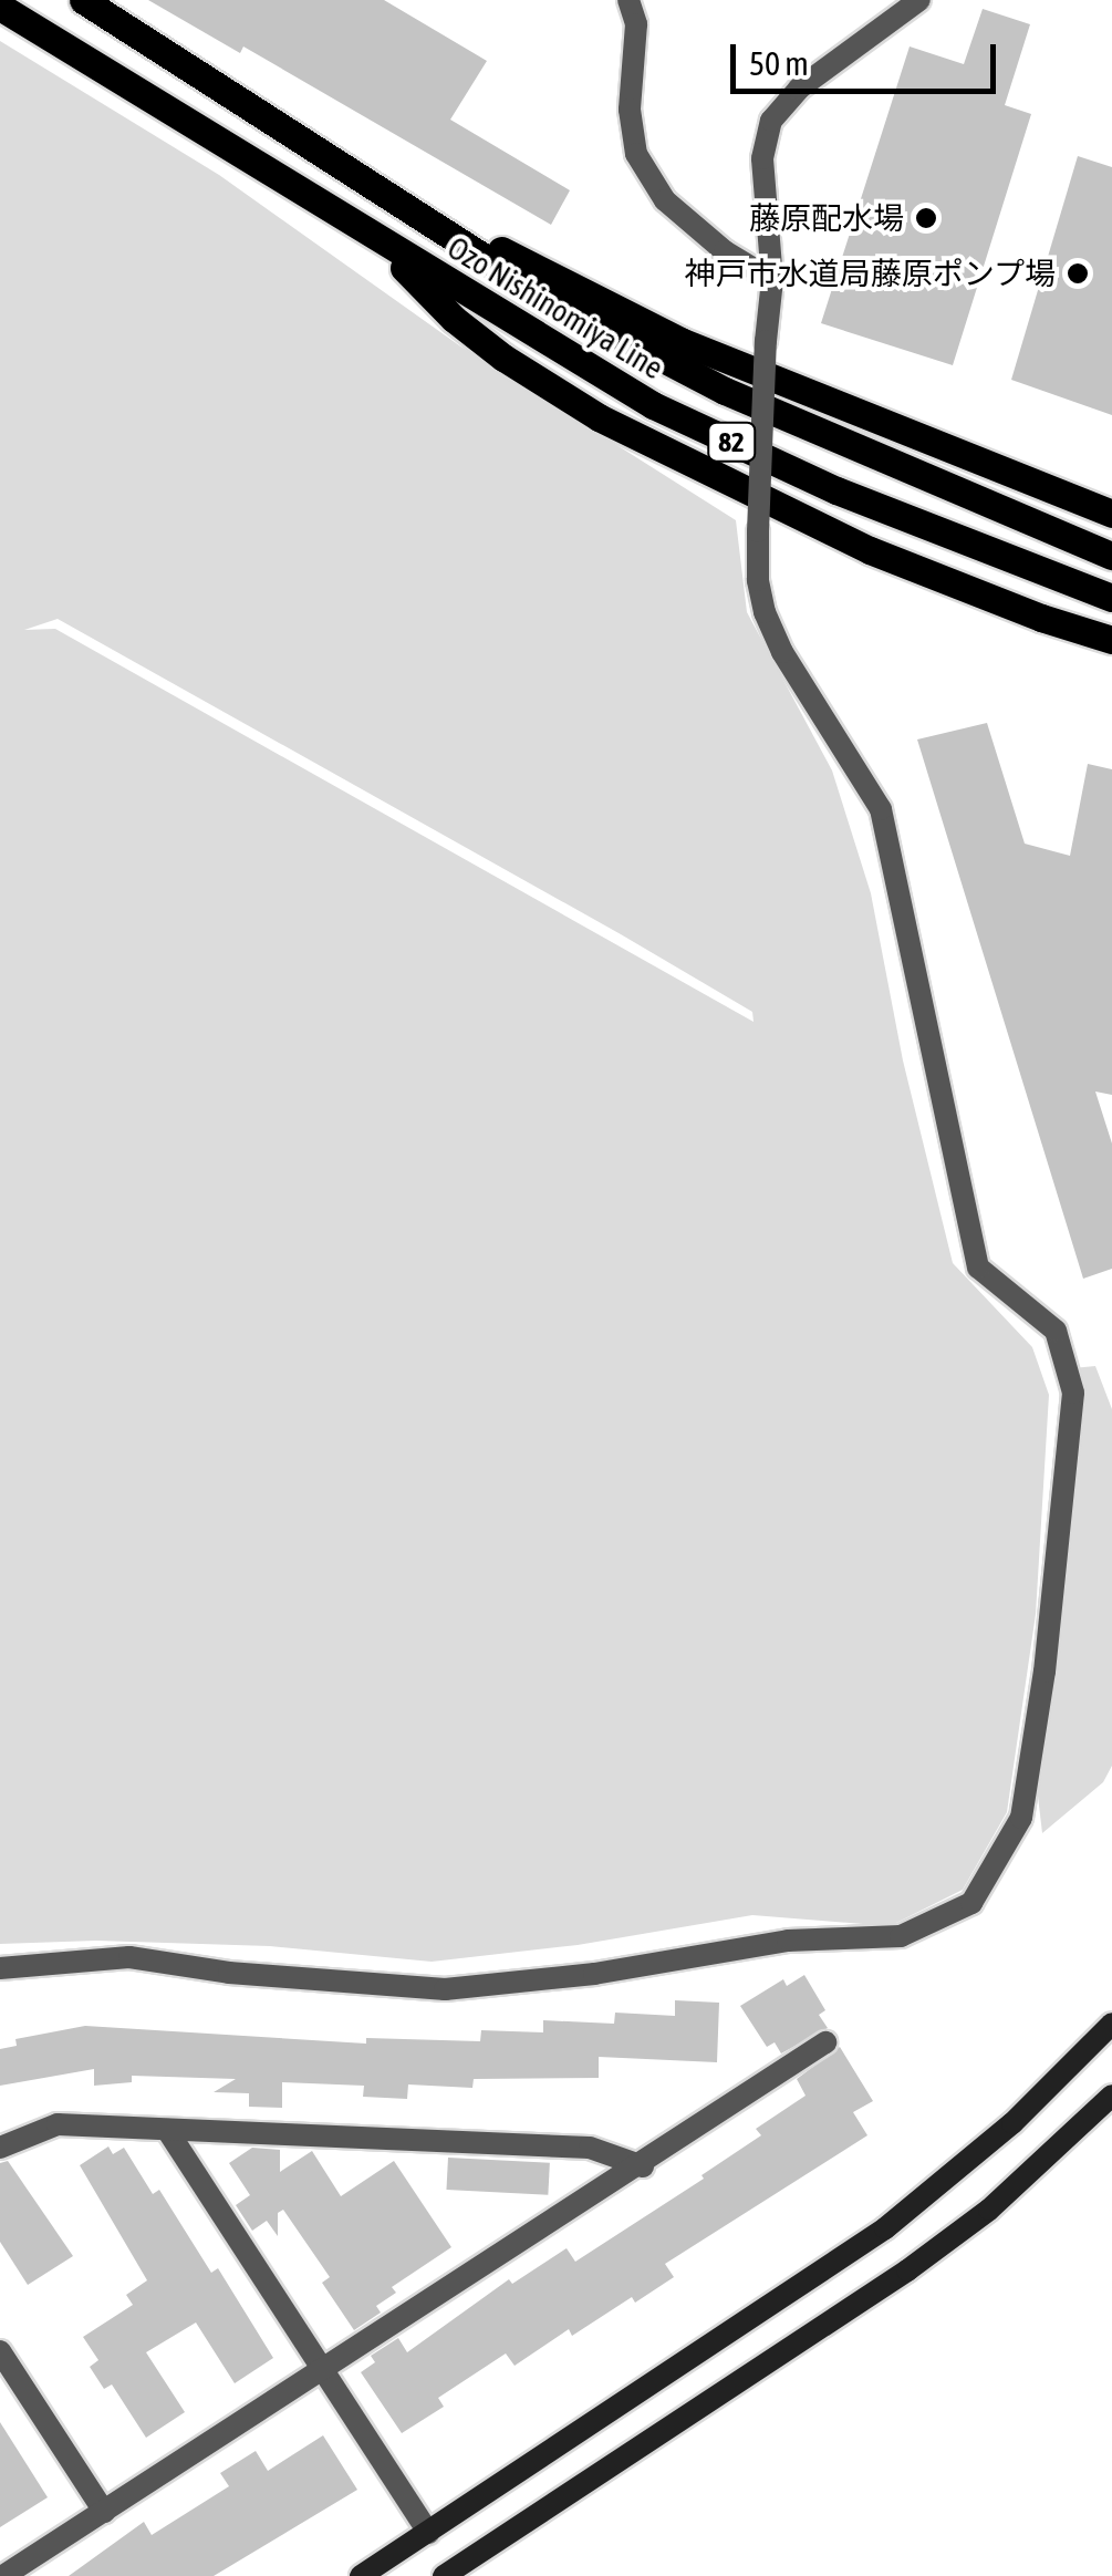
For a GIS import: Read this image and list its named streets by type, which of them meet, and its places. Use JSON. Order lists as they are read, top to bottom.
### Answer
{
  "streets": {
    "main road": ["Ozo Nishinomiya Line", "82"]
  },
  "places": ["藤原配水場", "神戸市水道局藤原ポンプ場"],
  "scale_bar": "50 m"
}
